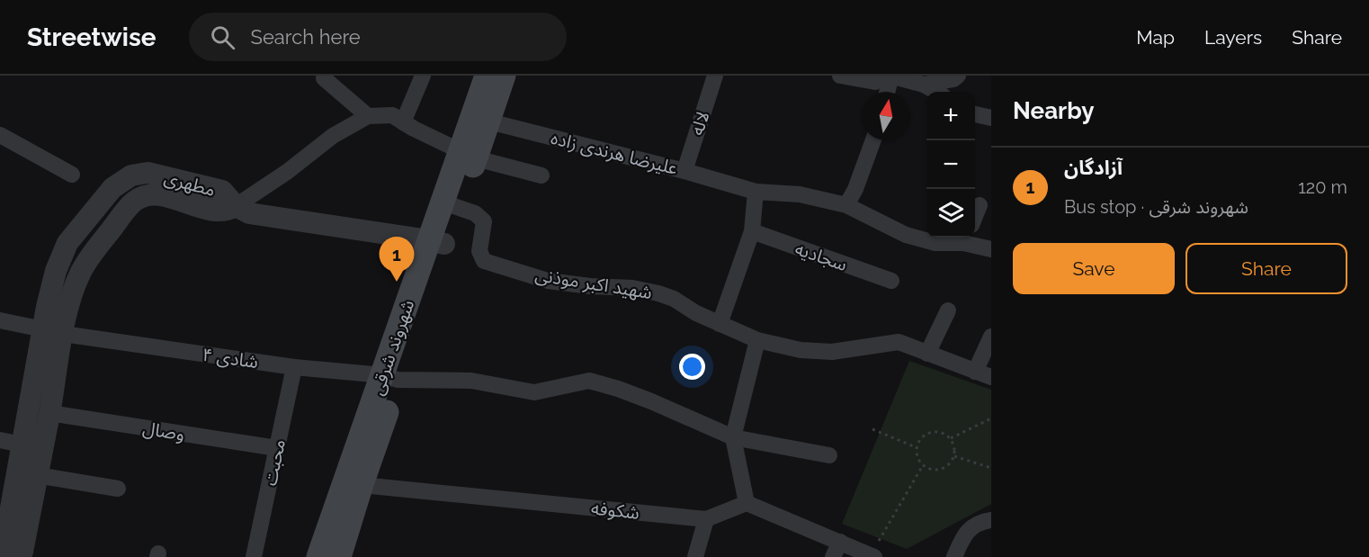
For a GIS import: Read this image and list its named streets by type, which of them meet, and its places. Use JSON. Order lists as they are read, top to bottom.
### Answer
{
  "streets": {
    "main road": ["شهروند شرقی"],
    "street": [
      "لاله",
      "علیرضا هرندی زاده",
      "مطهری",
      "سجادیه",
      "شهید اکبر موذنی",
      "شادی ۴",
      "وصال",
      "محبت",
      "شکوفه"
    ]
  },
  "crossings": [
    ["لاله", "علیرضا هرندی زاده"],
    ["علیرضا هرندی زاده", "شهروند شرقی"],
    ["مطهری", "شادی ۴"],
    ["مطهری", "وصال"],
    ["شهید اکبر موذنی", "شهروند شرقی"],
    ["شهروند شرقی", "شادی ۴"],
    ["شهروند شرقی", "شکوفه"],
    ["شادی ۴", "محبت"],
    ["وصال", "محبت"]
  ],
  "north": "top",
  "page": {
    "header": "Streetwise",
    "search": "Search here",
    "nav": ["Map", "Layers", "Share"],
    "heading": "Nearby",
    "map_buttons": ["+", "−"],
    "list": [
      {
        "mark": "1",
        "name": "آزادگان",
        "note": "Bus stop · شهروند شرقی",
        "value": "120 m"
      }
    ],
    "buttons": ["Save", "Share"],
    "pins": "1"
  }
}
